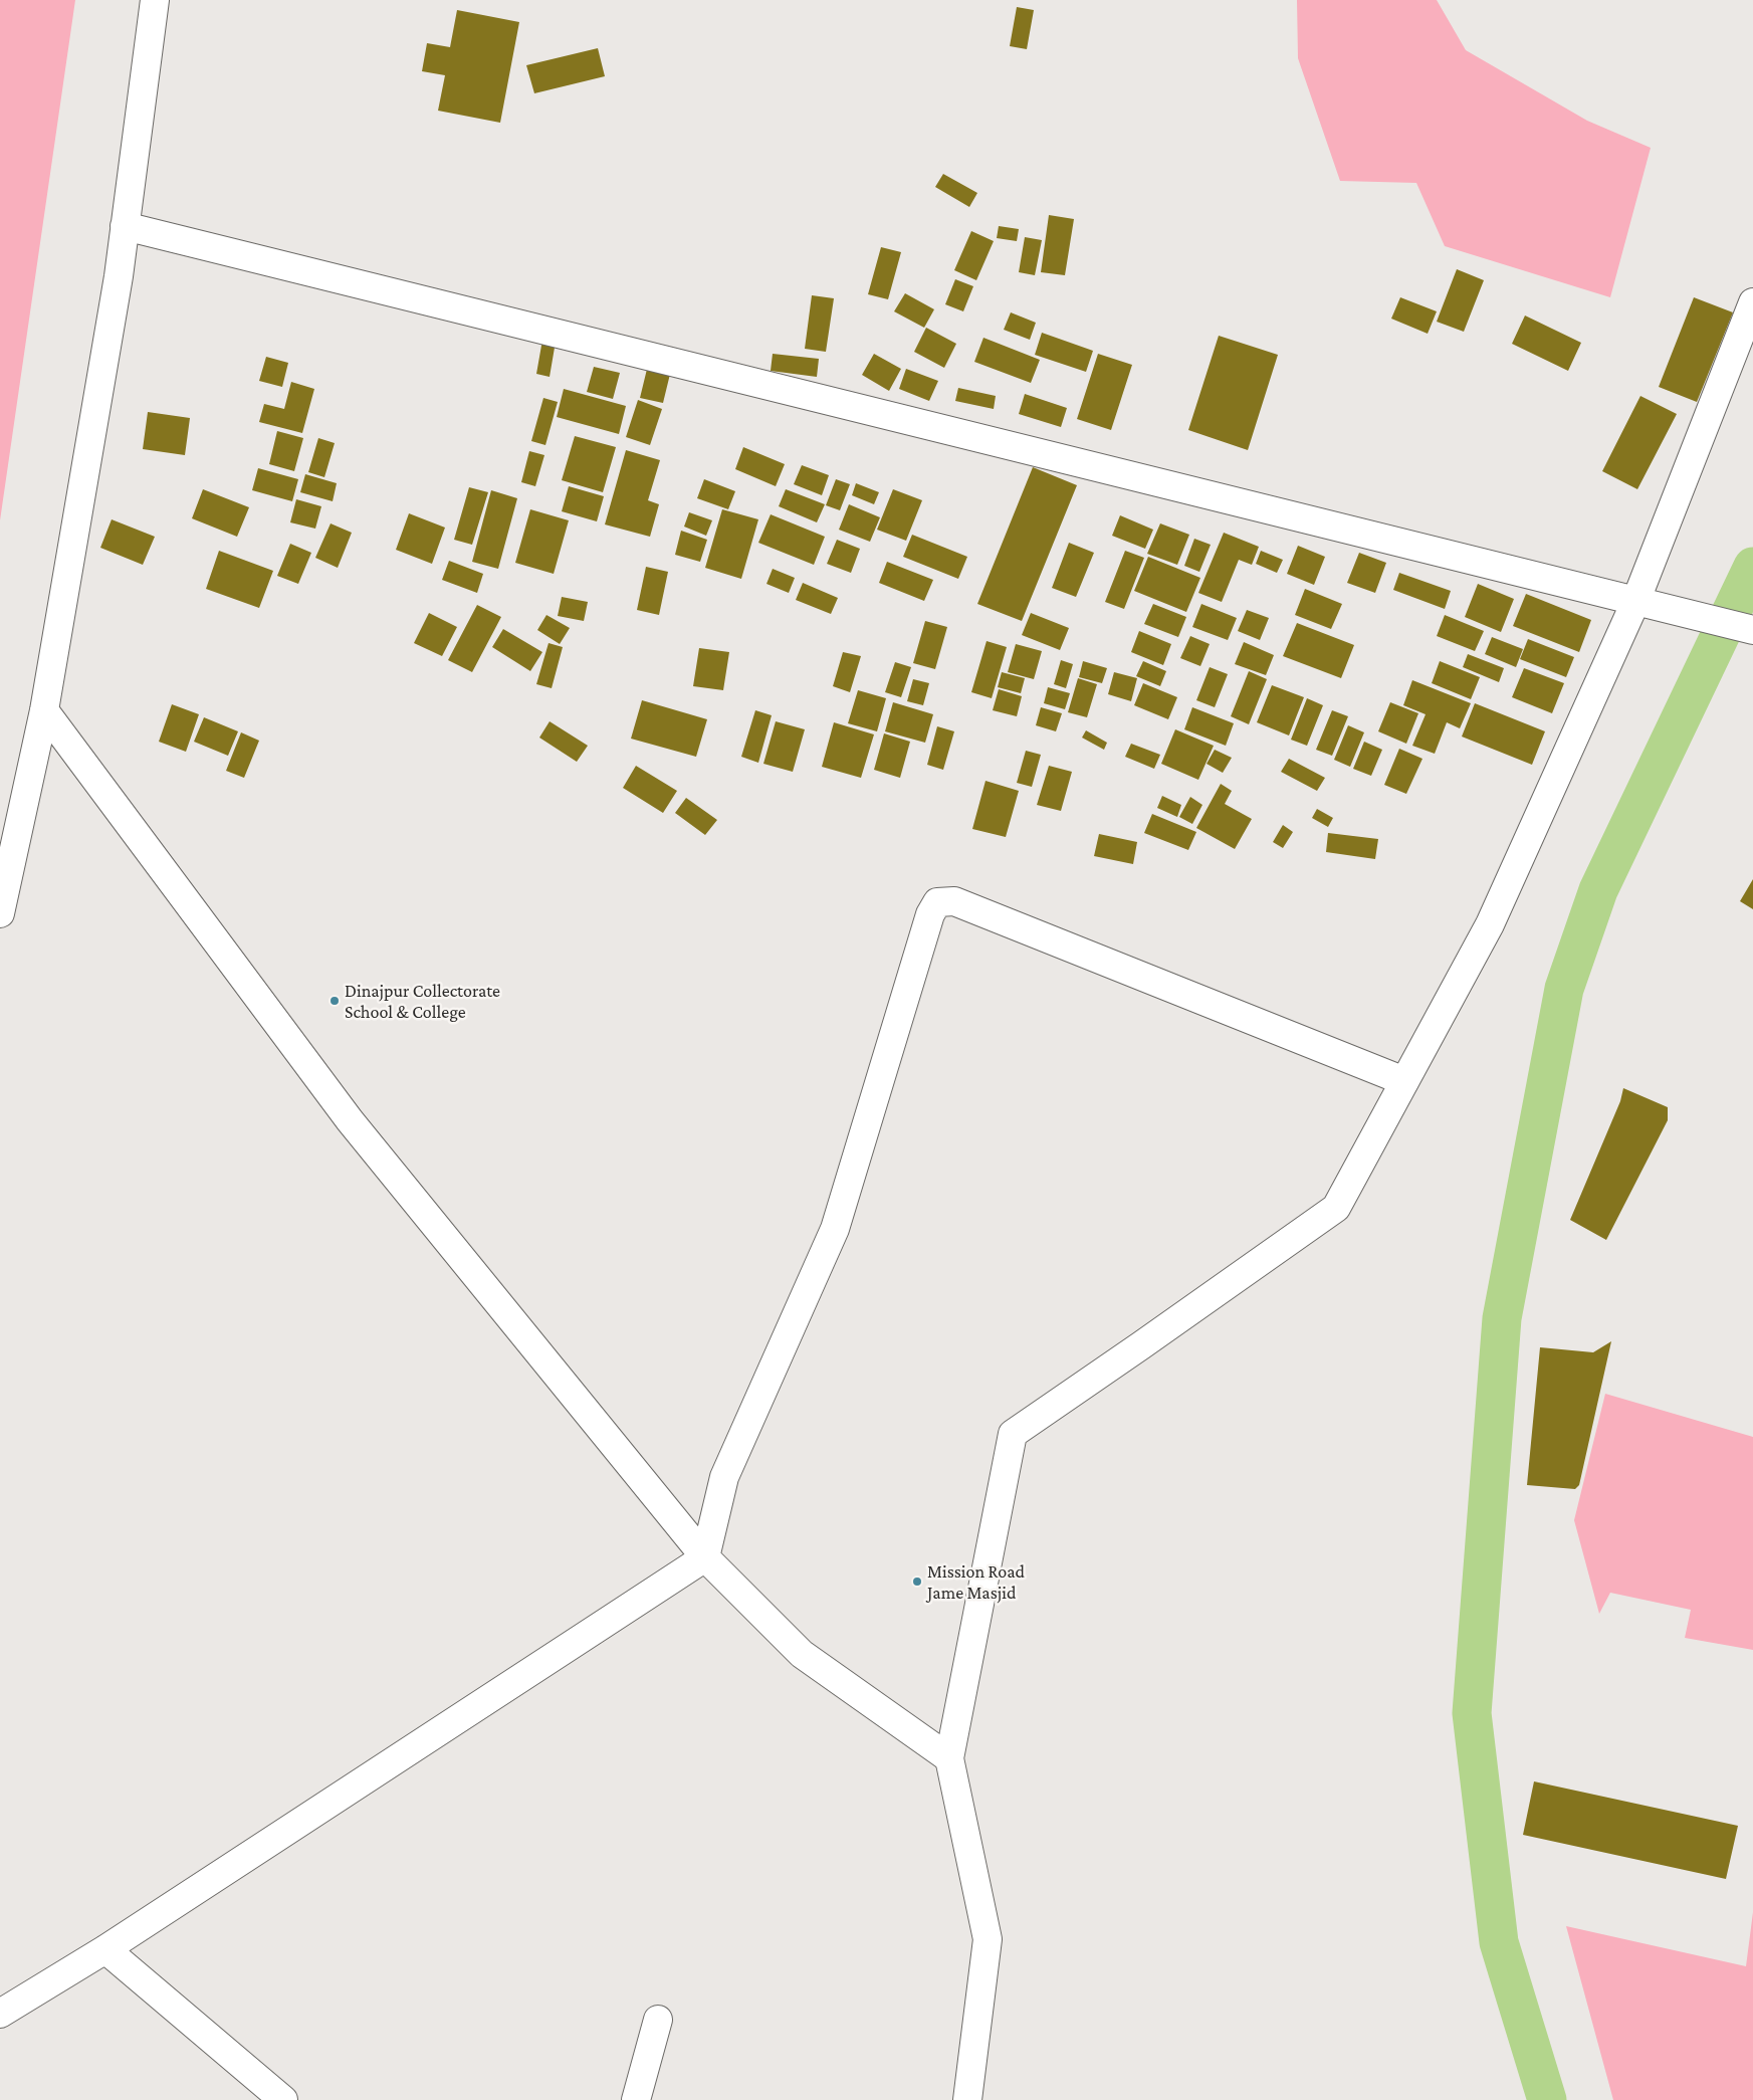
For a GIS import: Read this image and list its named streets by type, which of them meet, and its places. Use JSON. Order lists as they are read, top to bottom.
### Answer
{
  "places": ["Dinajpur Collectorate School & College", "Mission Road Jame Masjid"]
}
